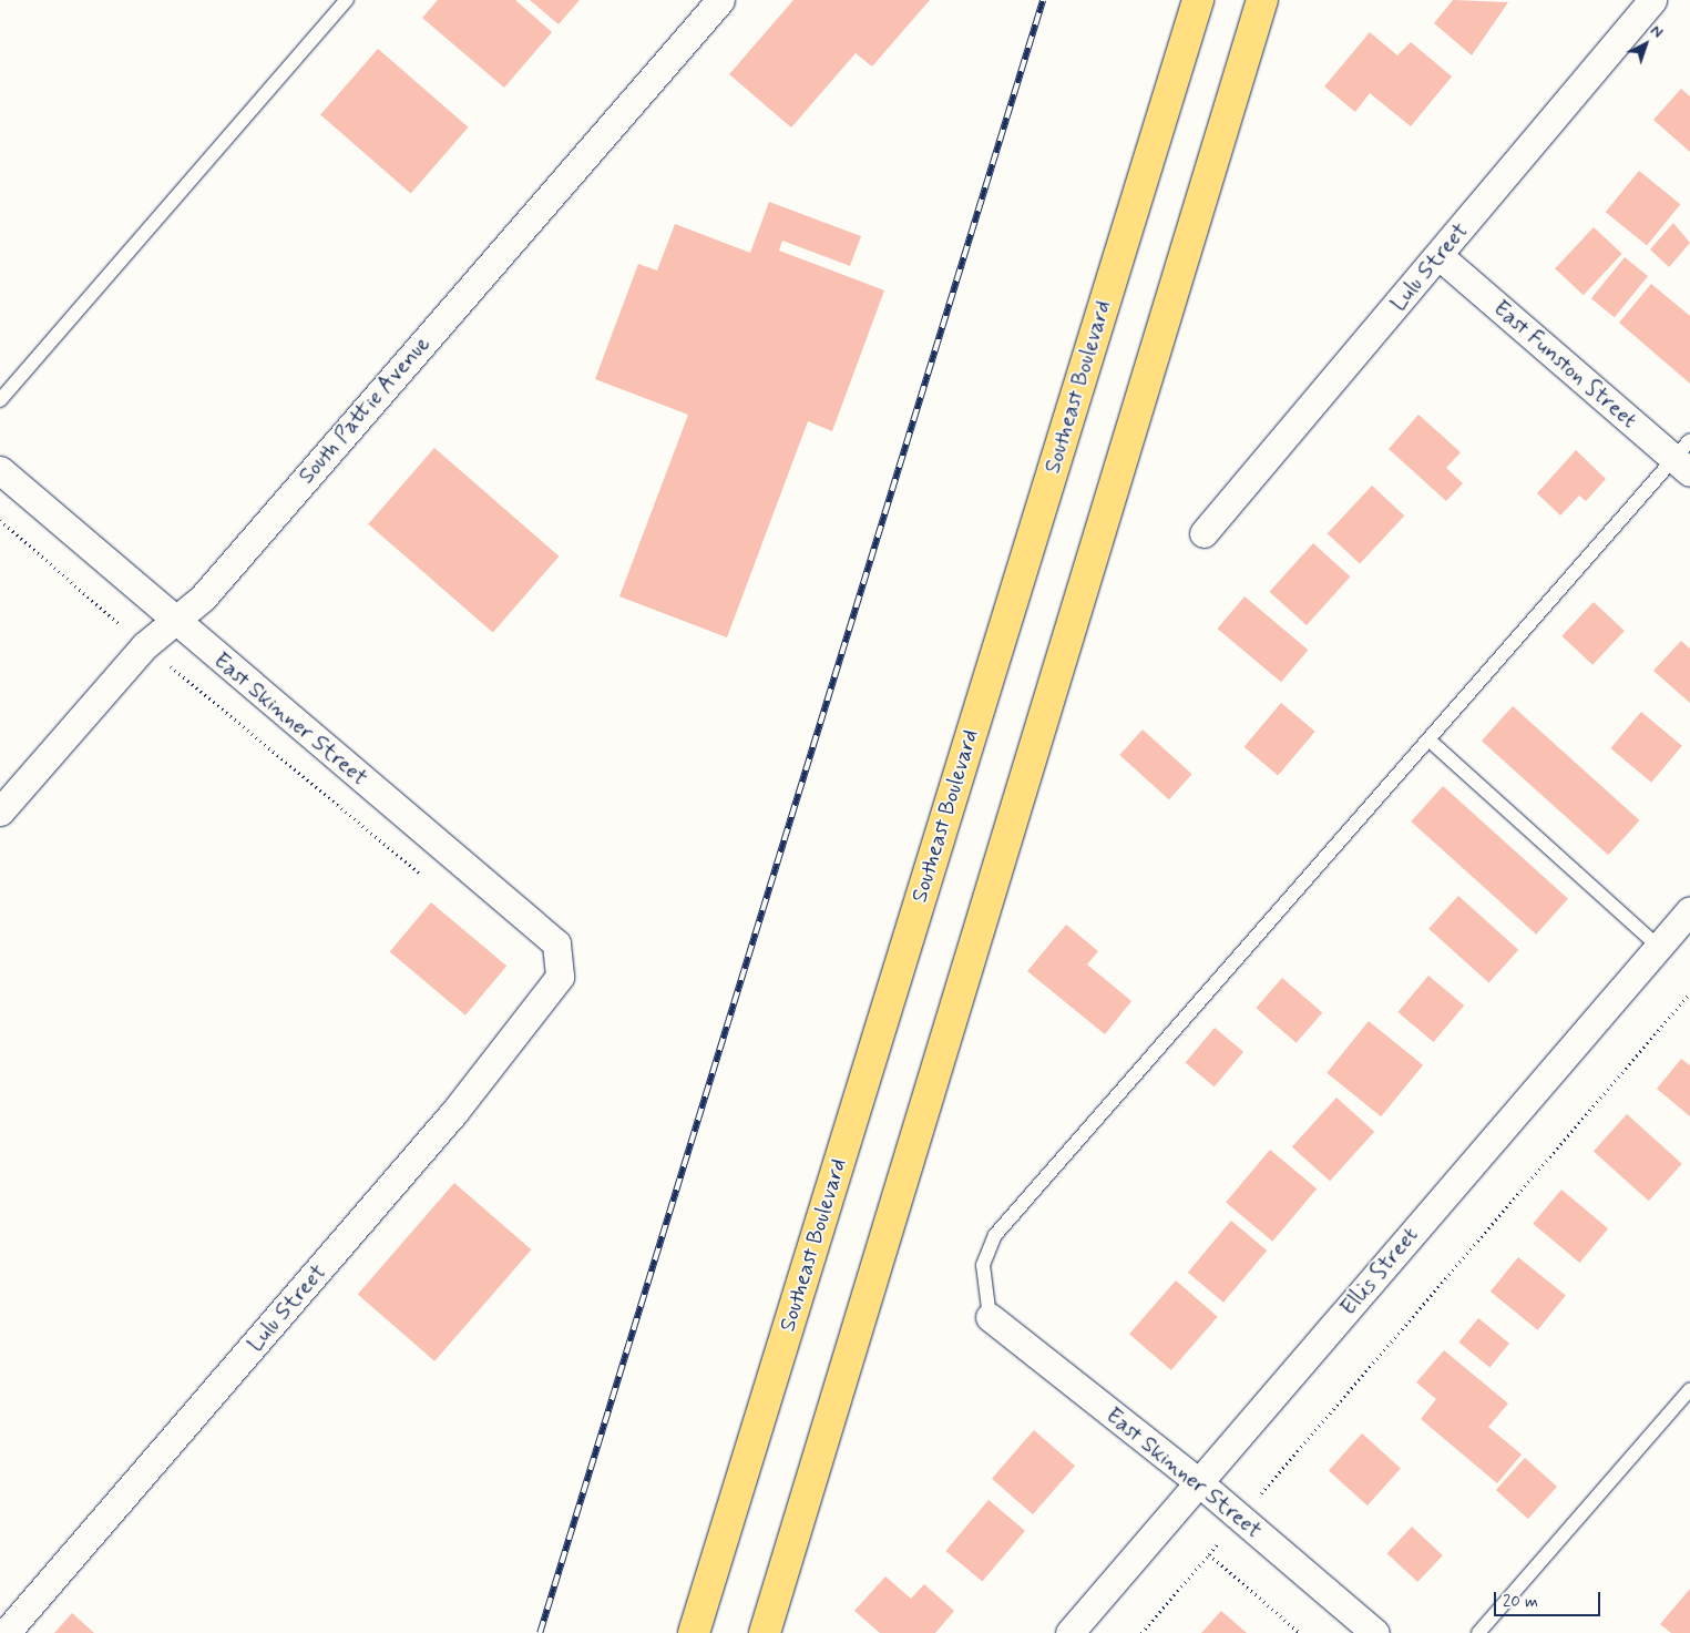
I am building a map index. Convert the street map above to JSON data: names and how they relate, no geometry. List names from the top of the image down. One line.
{"streets":{"main road":["Southeast Boulevard"],"street":["Lulu Street","East Funston Street","South Pattie Avenue","East Skinner Street","Ellis Street"]},"crossings":[["Lulu Street","East Funston Street"],["Lulu Street","East Skinner Street"],["South Pattie Avenue","East Skinner Street"],["East Skinner Street","Ellis Street"]],"scale_bar":"20 m","north":"top right"}
